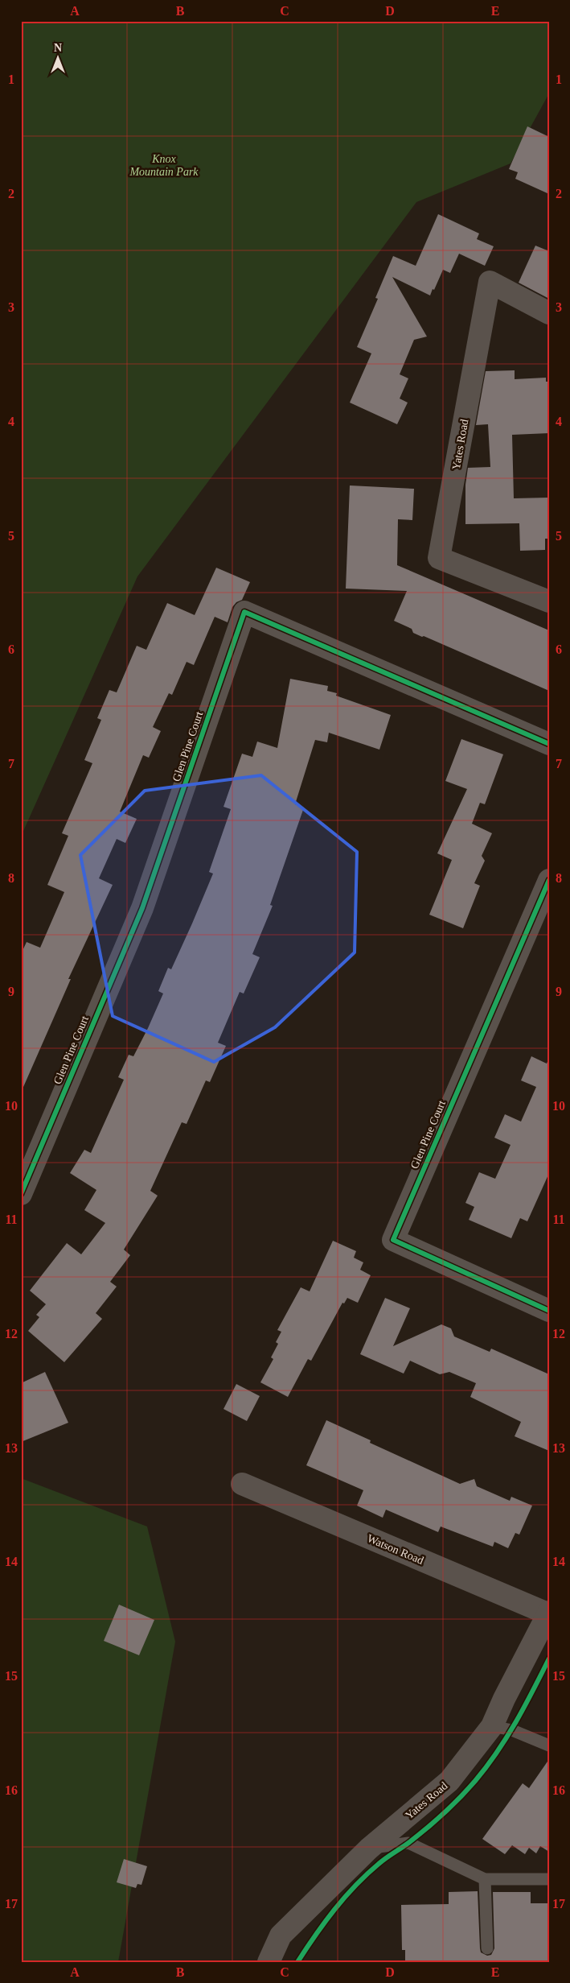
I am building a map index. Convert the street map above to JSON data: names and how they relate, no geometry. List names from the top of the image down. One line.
{"streets":{"street":["Yates Road","Glen Pine Court","Watson Road"]},"crossings":[["Yates Road","Watson Road"]],"parks":["Knox Mountain Park"],"north":"top","grid":{"columns":["A","B","C","D","E"],"rows":["1","2","3","4","5","6","7","8","9","10","11","12","13","14","15","16","17"]}}
